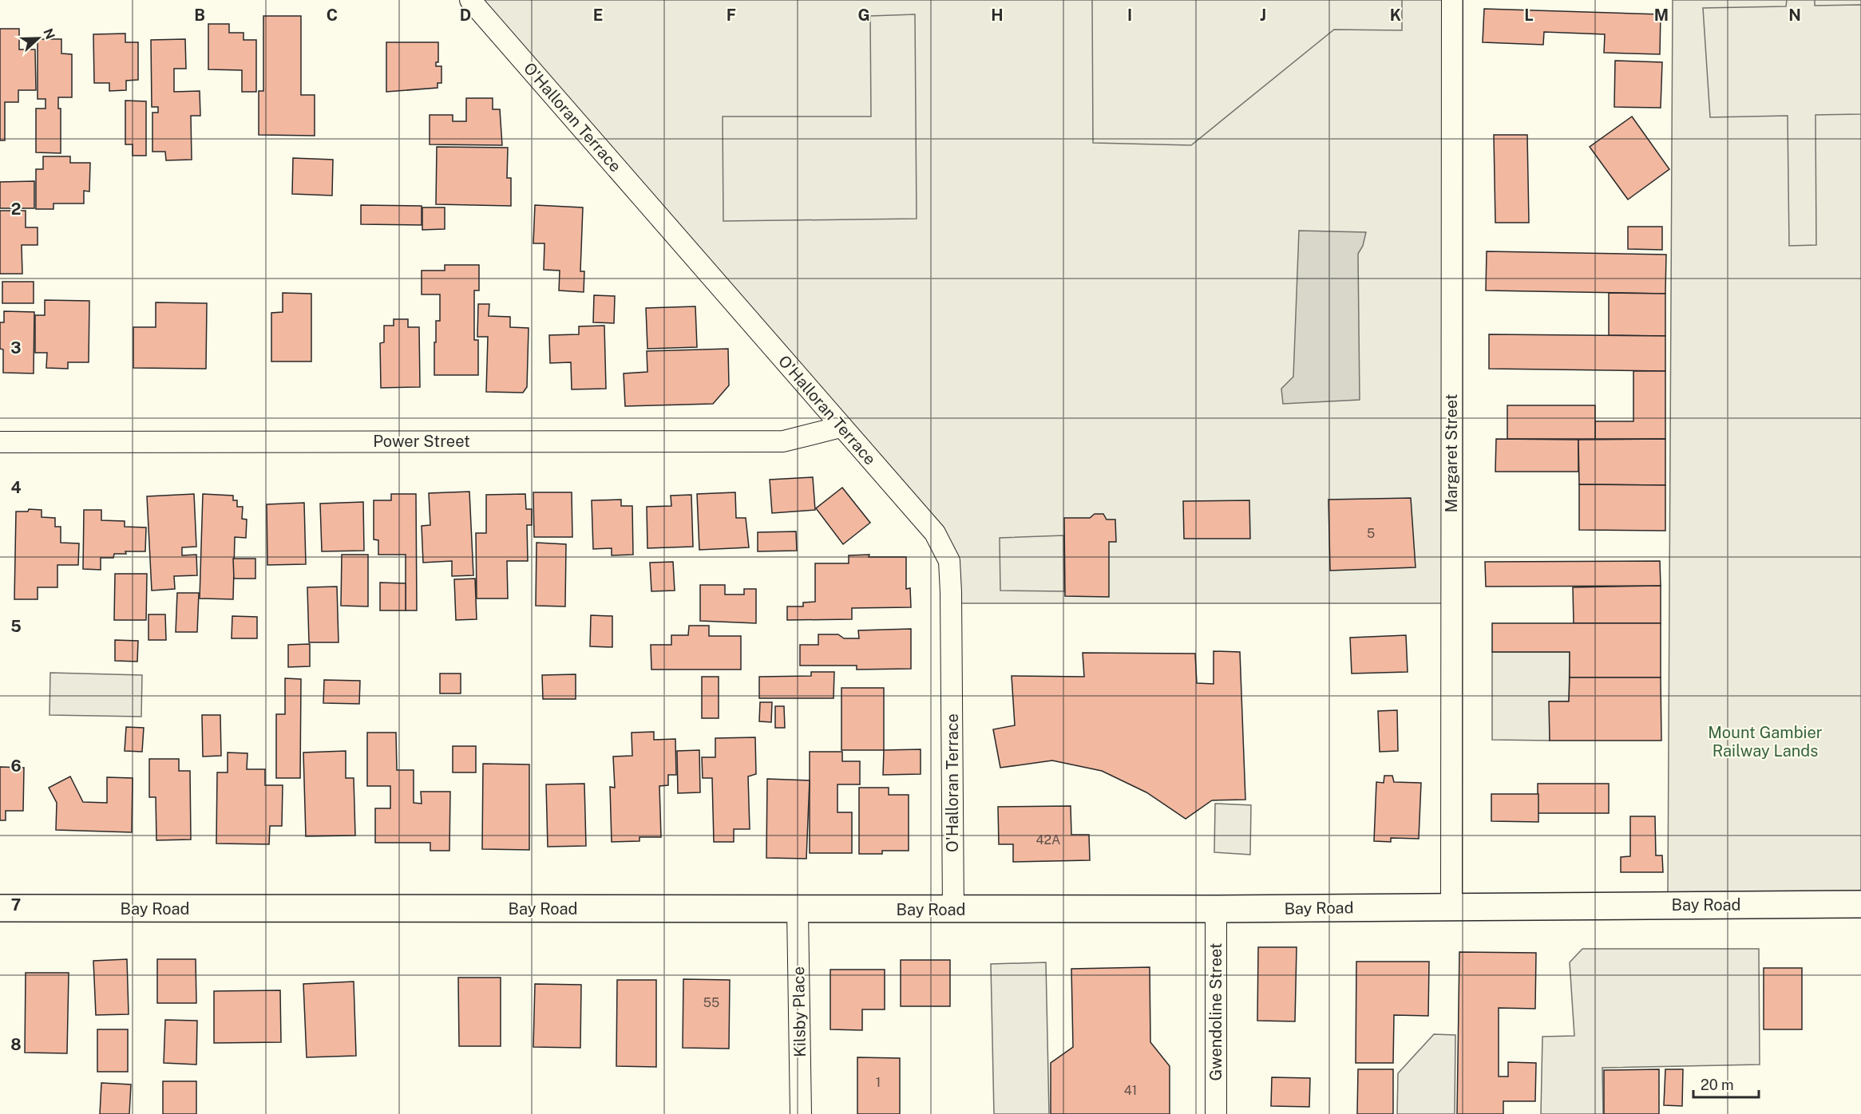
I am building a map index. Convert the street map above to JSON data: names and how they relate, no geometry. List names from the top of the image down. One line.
{"streets":{"main road":["Bay Road"],"street":["O'Halloran Terrace","Power Street","Margaret Street","Kilsby Place","Gwendoline Street"]},"crossings":[["O'Halloran Terrace","Power Street"],["O'Halloran Terrace","Bay Road"],["Margaret Street","Bay Road"],["Bay Road","Kilsby Place"],["Bay Road","Gwendoline Street"]],"parks":["Mount Gambier Railway Lands"],"house_numbers":["5","42A","55","1","41"],"scale_bar":"20 m","north":"right","grid":{"columns":["B","C","D","E","F","G","H","I","J","K","L","M","N"],"rows":["2","3","4","5","6","7","8"]}}
